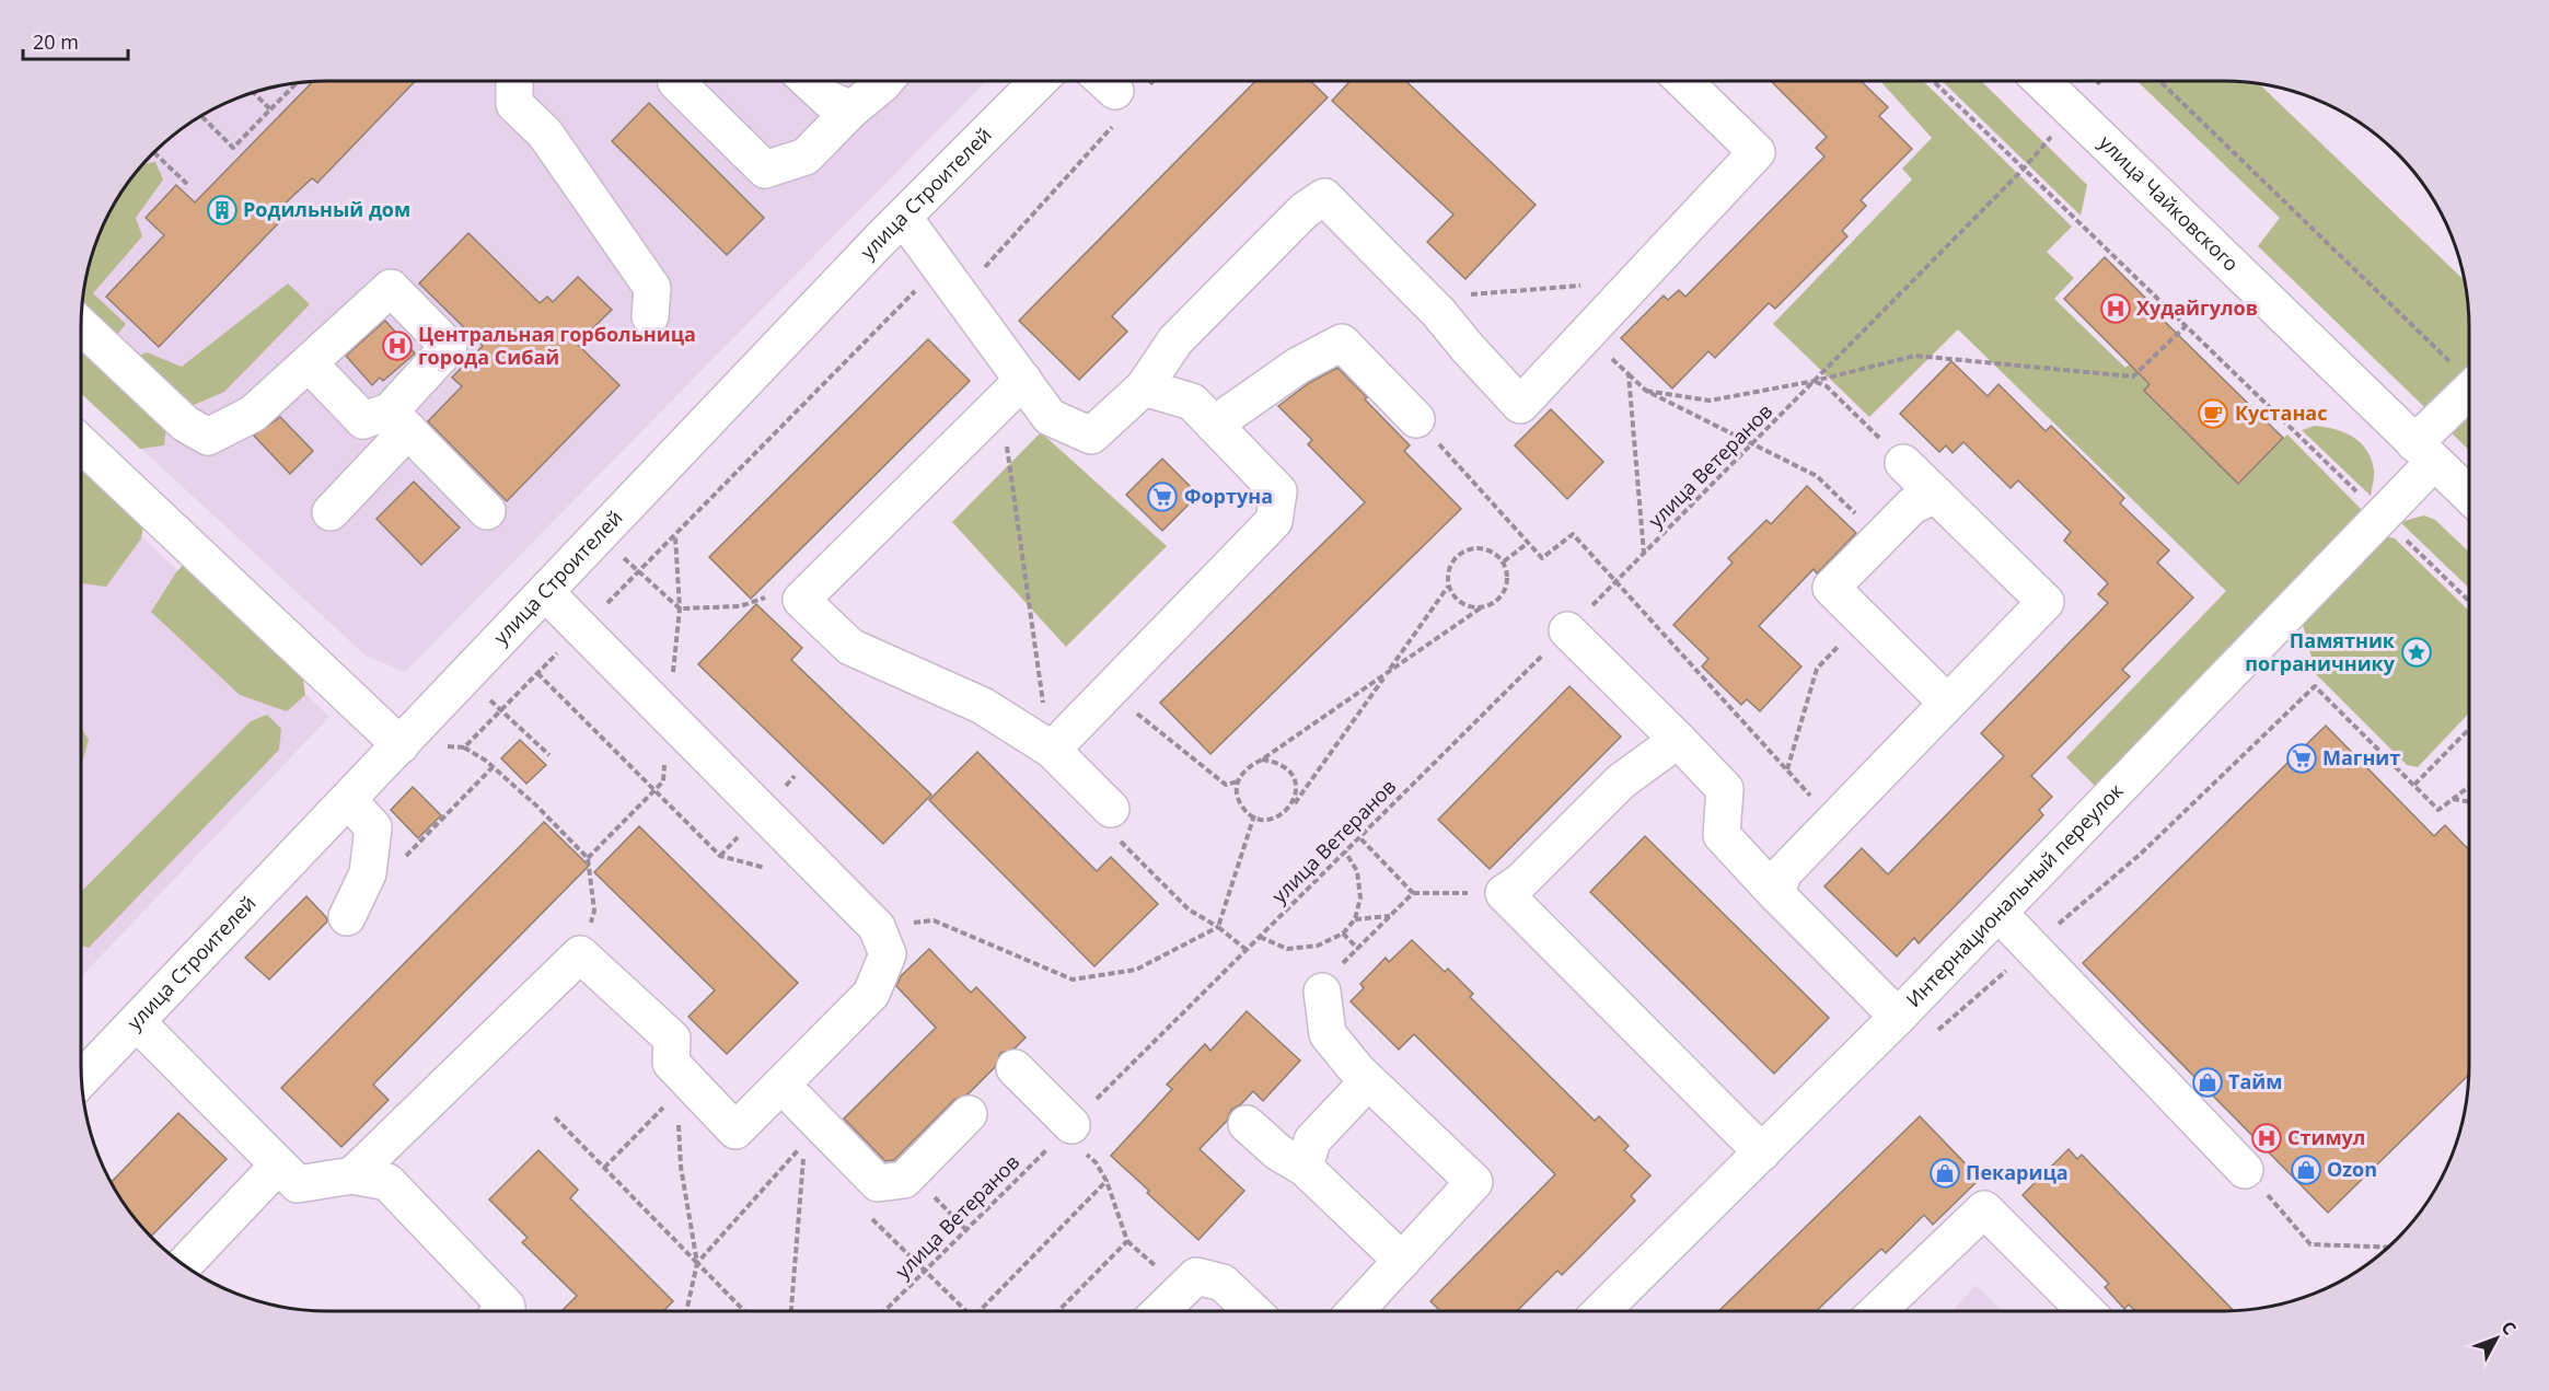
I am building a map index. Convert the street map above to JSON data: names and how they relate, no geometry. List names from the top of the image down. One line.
{"streets":{"street":["улица Строителей","улица Чайковского","Интернациональный переулок"],"path":["улица Ветеранов"]},"crossings":[["улица Чайковского","Интернациональный переулок"]],"places":{"building":["Родильный дом"],"hospital":["Худайгулов","Центральная горбольница города Сибай","Стимул"],"cafe":["Кустанас"],"supermarket":["Фортуна","Магнит"],"place":["Памятник пограничнику"],"shop":["Тайм","Ozon","Пекарица"]},"scale_bar":"20 m","north":"top right"}
